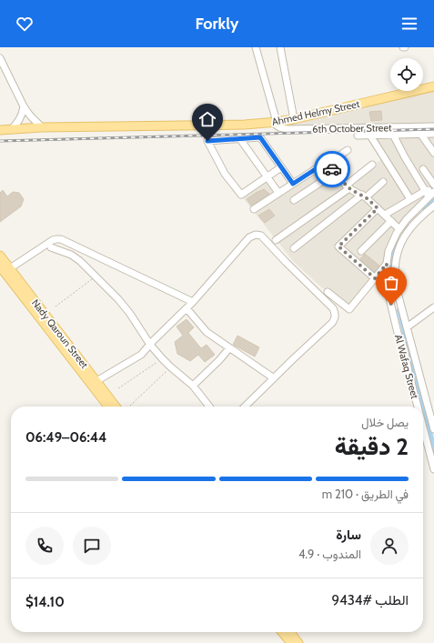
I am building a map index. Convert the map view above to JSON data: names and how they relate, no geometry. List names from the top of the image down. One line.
{"streets":{"main road":["Ahmed Helmy Street","Nady Qaroun Street"],"street":["6th October Street","Al Wafaq Street"]},"crossings":[["Ahmed Helmy Street","6th October Street"]],"page":{"header":"Forkly","heading":["2 دقيقة","يصل خلال","06:44–06:49"],"panel":["سارة","المندوب · 4.9","الطلب #9434","$14.10"],"bar":"في الطريق · 210 m"}}
